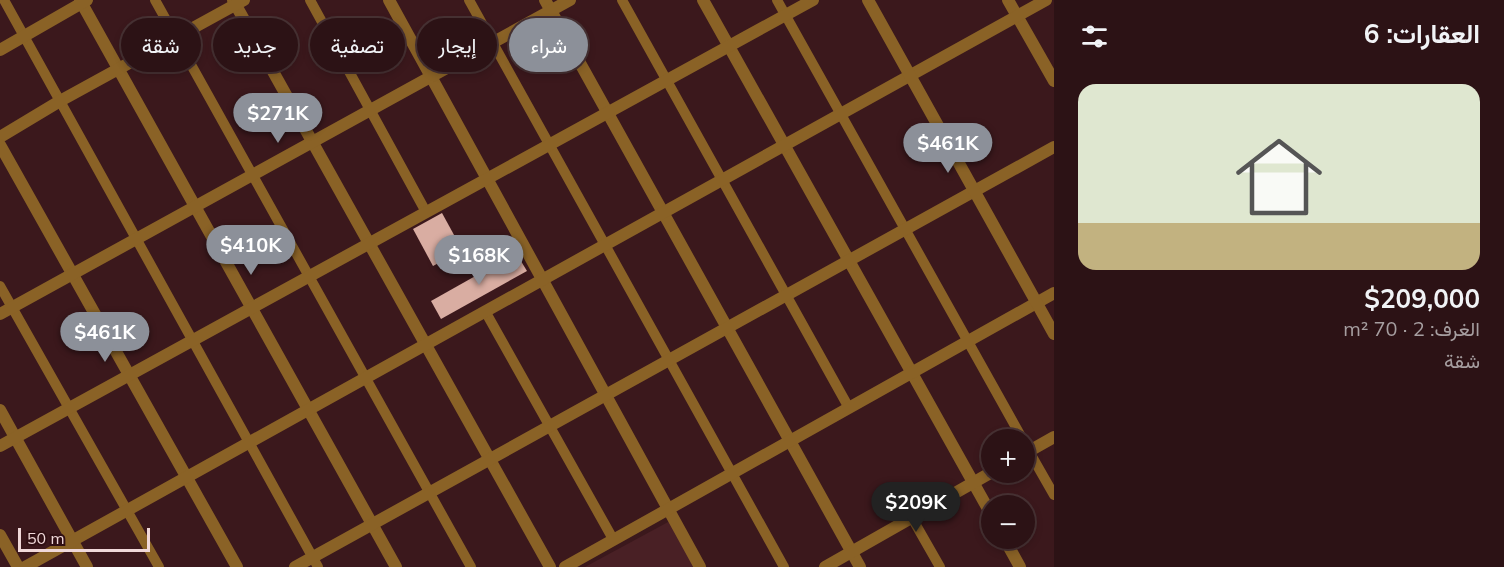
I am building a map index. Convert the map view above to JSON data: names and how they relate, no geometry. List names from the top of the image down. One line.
{"scale_bar":"50 m","page":{"heading":"العقارات: 6","chip":["شراء","إيجار","تصفية","جديد","شقة"],"list":[{"name":"$209,000","note":"الغرف: 2 · 70 m² · شقة"}],"price":["$271K","$461K","$410K","$168K","$461K","$209K"],"map_buttons":["+","−"],"scale":"50 m"}}
